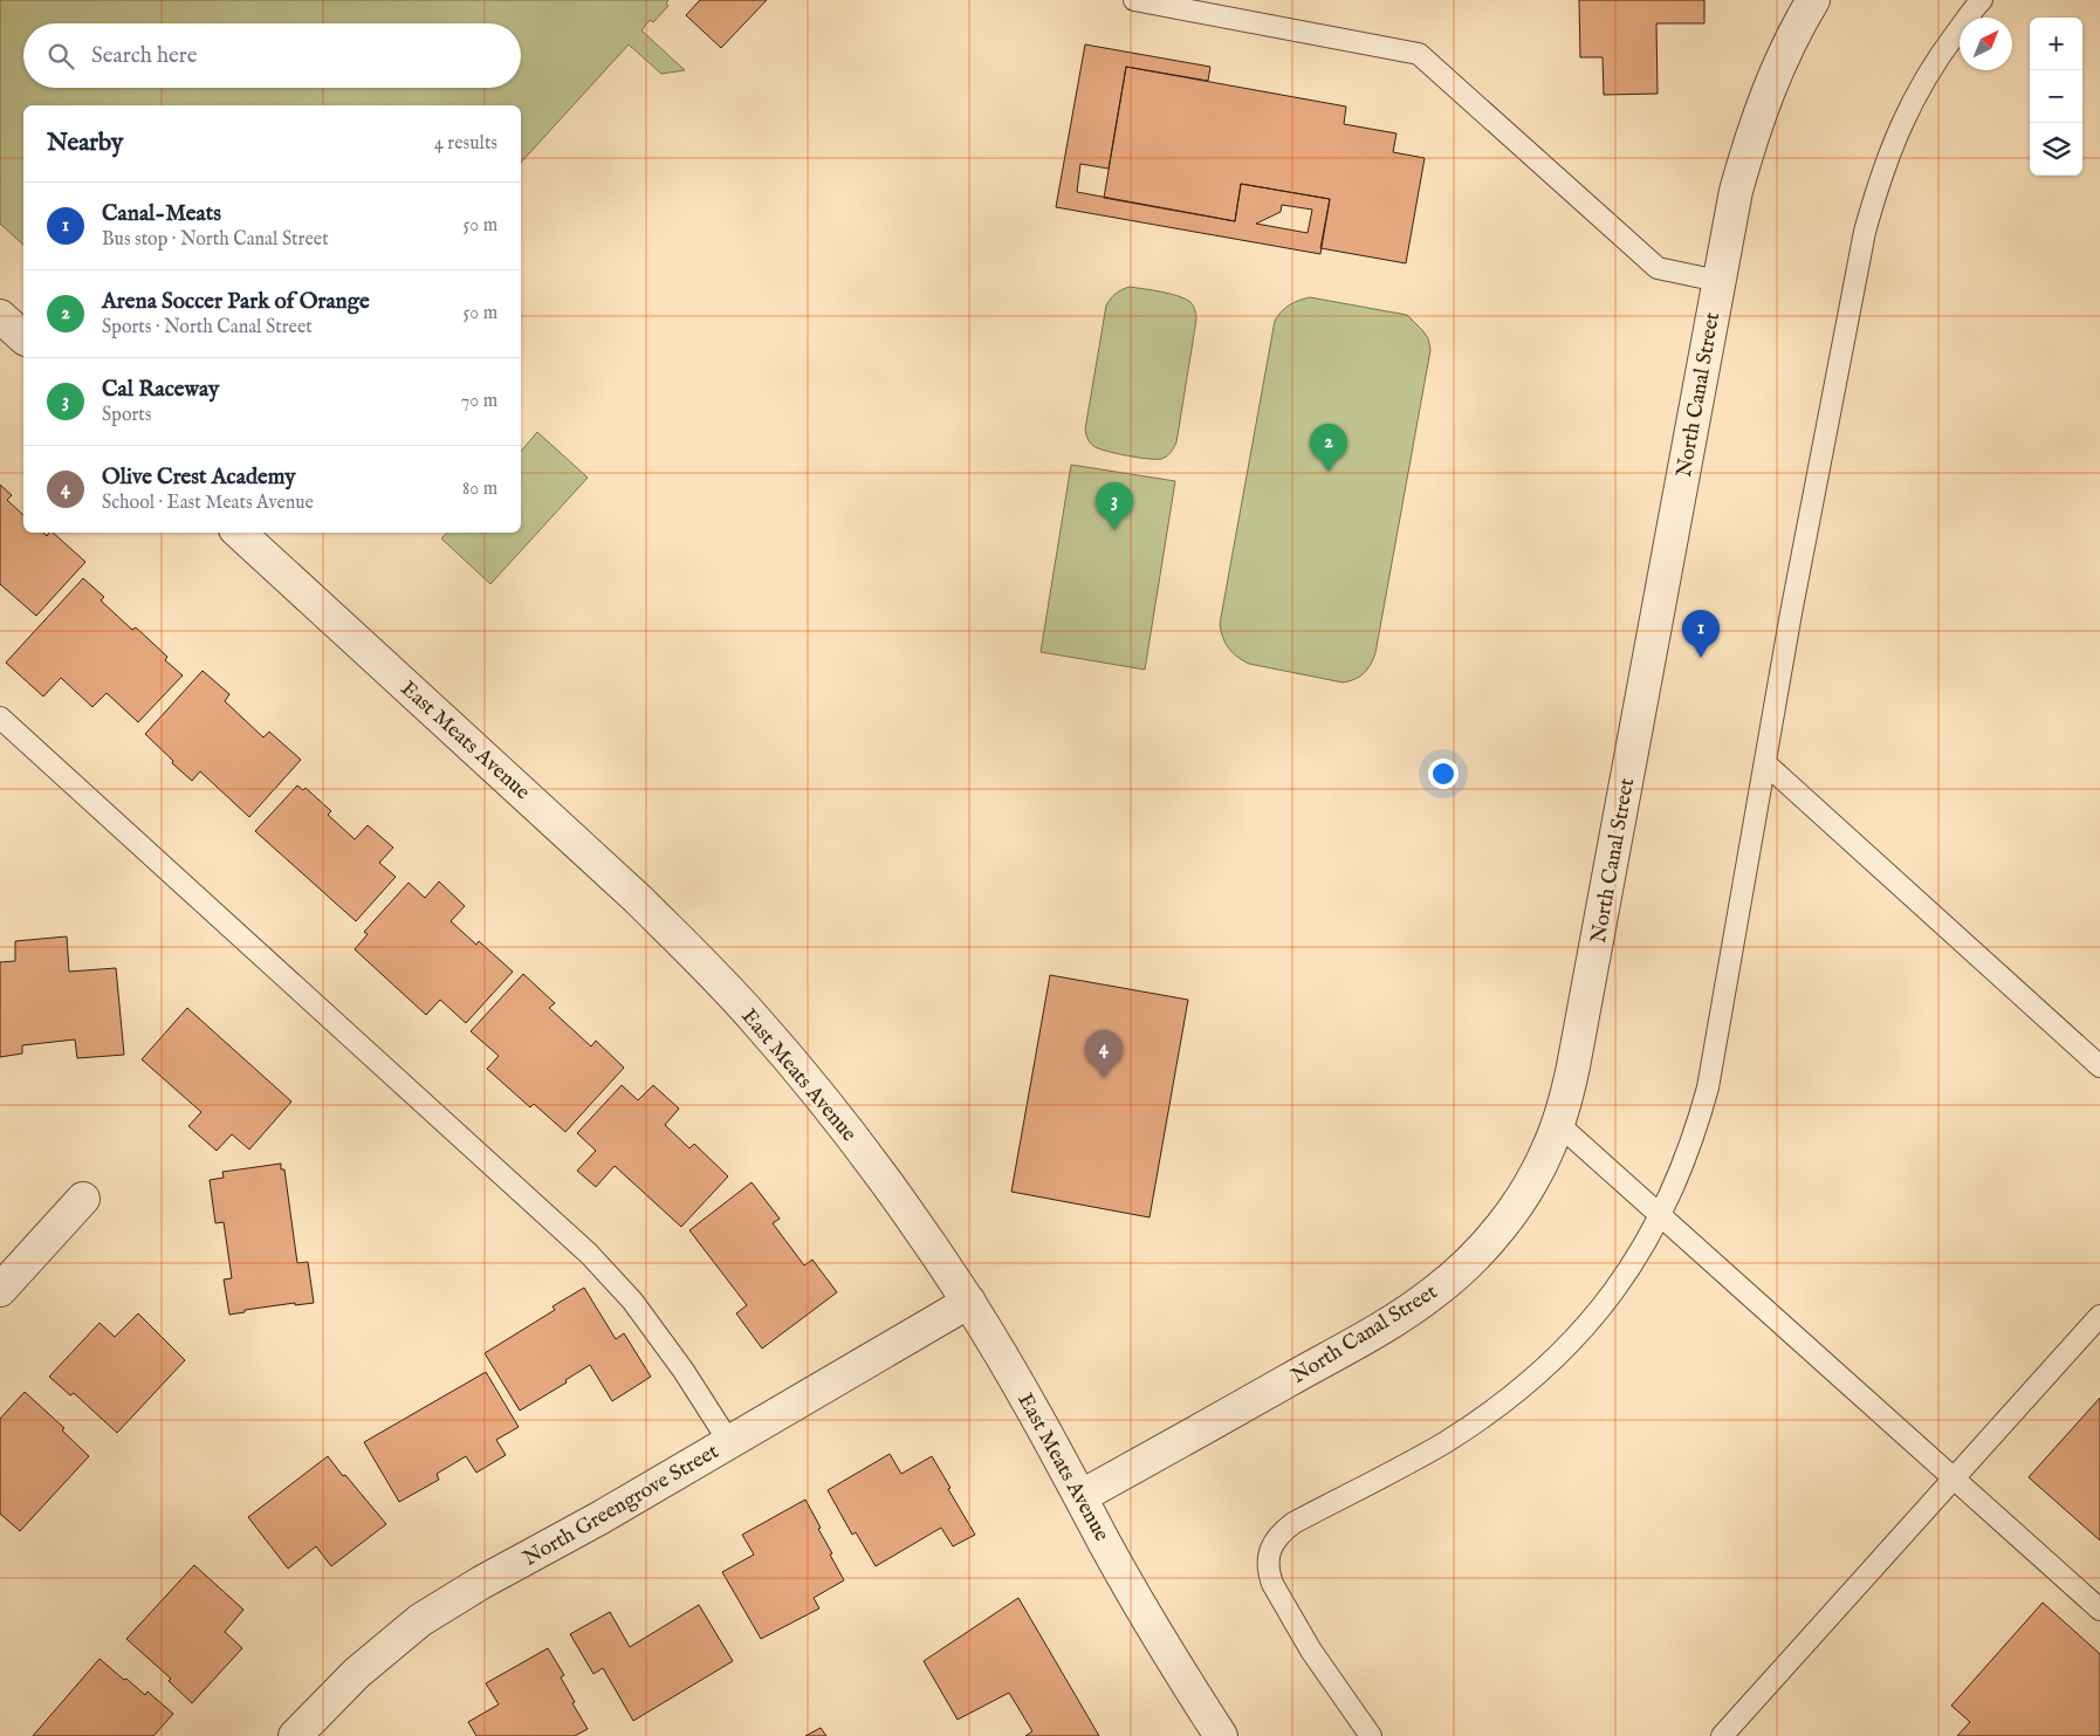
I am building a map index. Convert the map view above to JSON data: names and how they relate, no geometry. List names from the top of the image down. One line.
{"streets":{"street":["North Canal Street","East Meats Avenue","North Greengrove Street"]},"crossings":[["North Canal Street","East Meats Avenue"],["East Meats Avenue","North Greengrove Street"]],"north":"top right","page":{"map_buttons":["+","−"],"search":"Search here","heading":["Nearby","4 results"],"list":[{"mark":"1","name":"Canal-Meats","note":"Bus stop · North Canal Street","value":"50 m"},{"mark":"2","name":"Arena Soccer Park of Orange","note":"Sports · North Canal Street","value":"50 m"},{"mark":"3","name":"Cal Raceway","note":"Sports","value":"70 m"},{"mark":"4","name":"Olive Crest Academy","note":"School · East Meats Avenue","value":"80 m"}],"pins":["2","3","1","4"]}}
